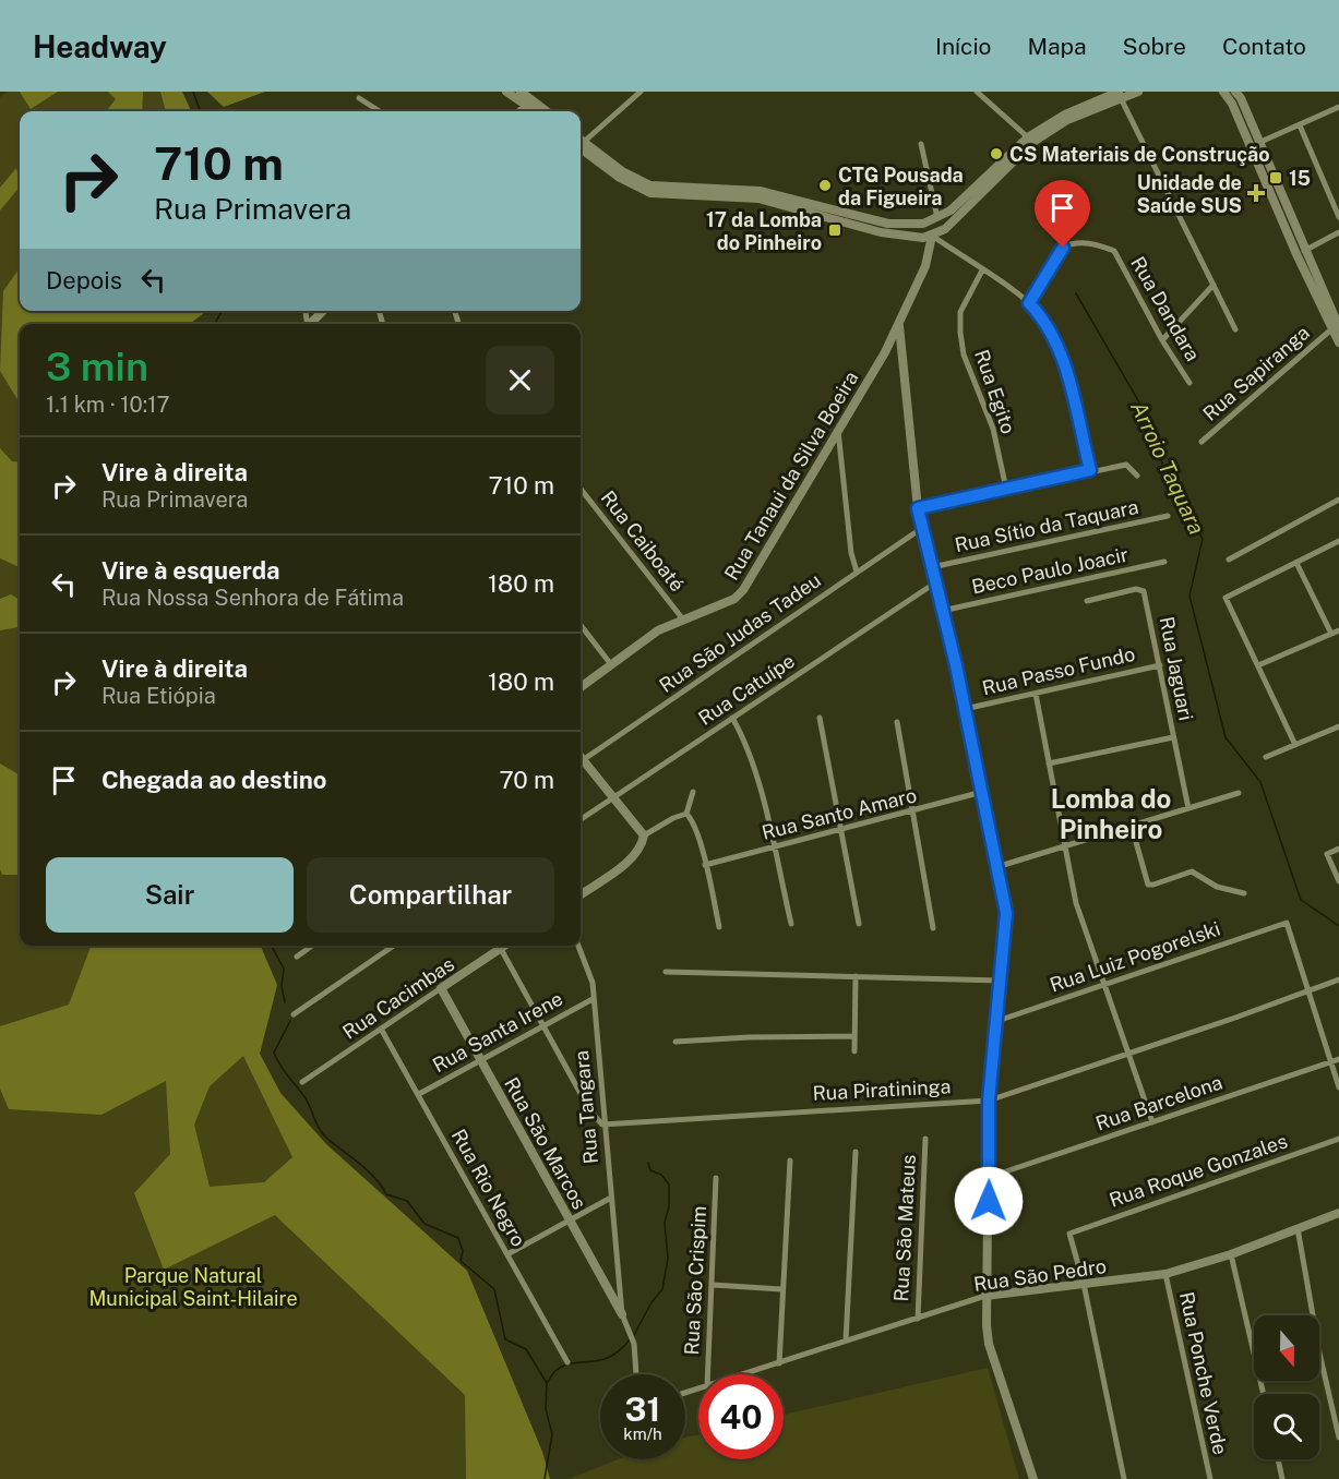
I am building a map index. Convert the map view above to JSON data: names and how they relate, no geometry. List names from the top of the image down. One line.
{"streets":{"street":["Rua Dandara","Rua Sapiranga","Rua Egito","Rua Tanaui da Silva Boeira","Rua Sítio da Taquara","Rua Caiboaté","Beco Paulo Joacir","Rua São Judas Tadeu","Rua Jaguari","Rua Passo Fundo","Rua Catuípe","Rua Santo Amaro","Rua Luiz Pogorelski","Rua Cacimbas","Rua Santa Irene","Rua Piratininga","Rua Barcelona","Rua Tangara","Rua São Marcos","Rua Roque Gonzales","Rua Rio Negro","Rua São Mateus","Rua São Pedro","Rua São Crispim","Rua Ponche Verde"]},"crossings":[["Rua Tanaui da Silva Boeira","Rua Caiboaté"],["Rua Jaguari","Rua Passo Fundo"],["Rua Luiz Pogorelski","Rua Piratininga"],["Rua Cacimbas","Rua São Marcos"],["Rua Cacimbas","Rua Rio Negro"],["Rua Santa Irene","Rua Tangara"],["Rua Santa Irene","Rua São Marcos"],["Rua Santa Irene","Rua Rio Negro"],["Rua Piratininga","Rua Tangara"],["Rua Tangara","Rua São Marcos"],["Rua Roque Gonzales","Rua São Pedro"],["Rua São Mateus","Rua São Pedro"],["Rua São Pedro","Rua Ponche Verde"]],"districts":["Lomba do Pinheiro"],"water":["Arroio Taquara"],"parks":["Parque Natural Municipal Saint-Hilaire"],"places":{"other":["CS Materiais de Construção","CTG Pousada da Figueira"],"transit":["15","17 da Lomba do Pinheiro"],"health":["Unidade de Saúde SUS"]},"north":"bottom","page":{"header":"Headway","nav":["Início","Mapa","Sobre","Contato"],"turn":["710 m","Rua Primavera"],"then":"Depois","heading":["3 min","1.1 km · 10:17"],"list":[{"name":"Vire à direita","note":"Rua Primavera","value":"710 m"},{"name":"Vire à esquerda","note":"Rua Nossa Senhora de Fátima","value":"180 m"},{"name":"Vire à direita","note":"Rua Etiópia","value":"180 m"},{"name":"Chegada ao destino","value":"70 m"}],"buttons":["Sair","Compartilhar"],"speed":"31 km/h","limit":"40"}}
